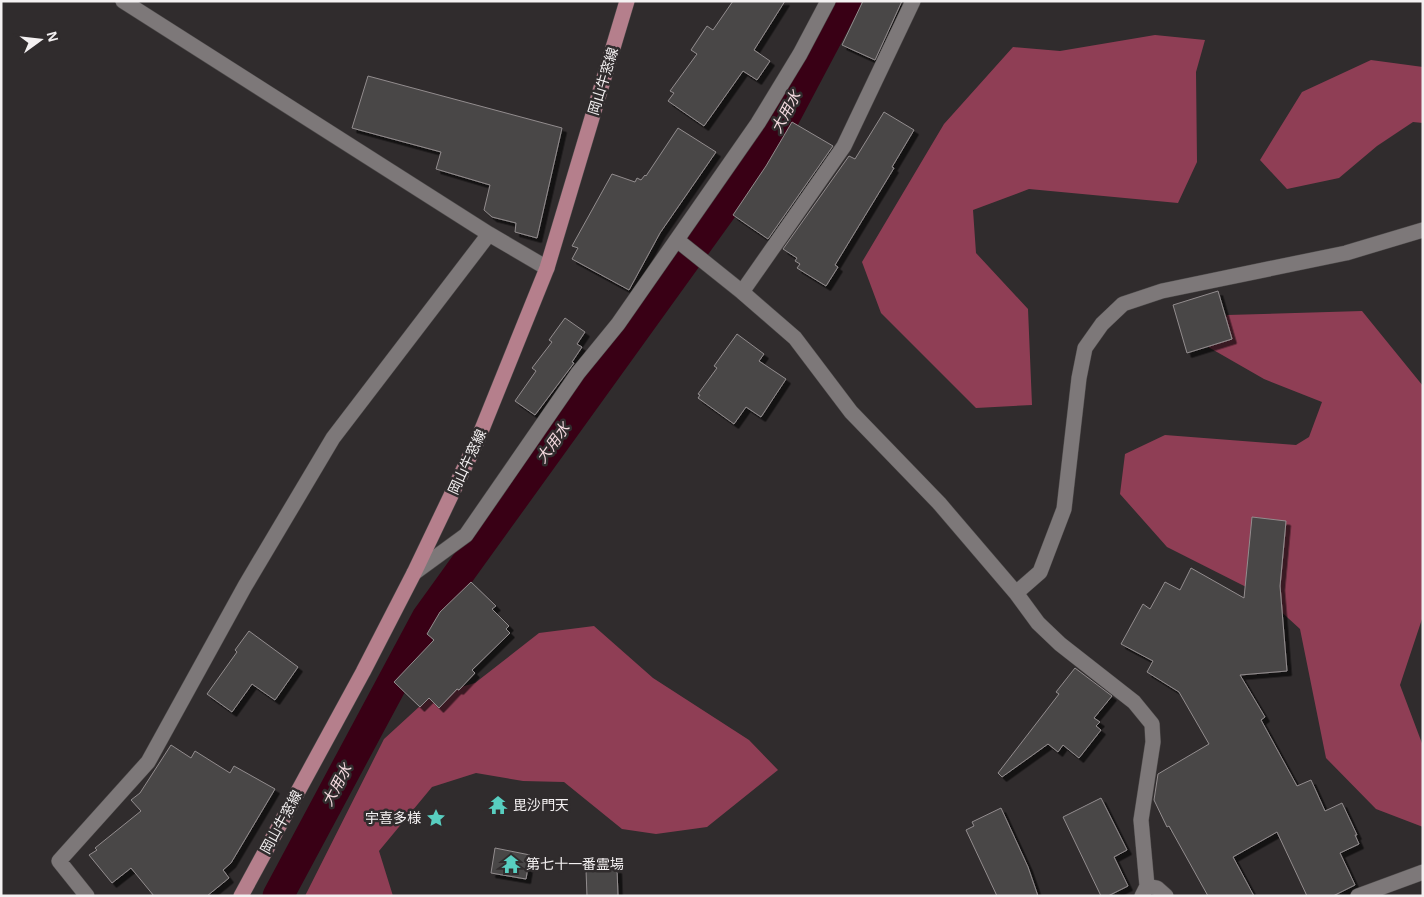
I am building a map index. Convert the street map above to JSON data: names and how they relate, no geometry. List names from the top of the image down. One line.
{"streets":{"main road":["岡山牛窓線"]},"water":["大用水"],"places":{"temple":["毘沙門天","第七十一番霊場"],"place":["宇喜多様"]},"north":"right"}
